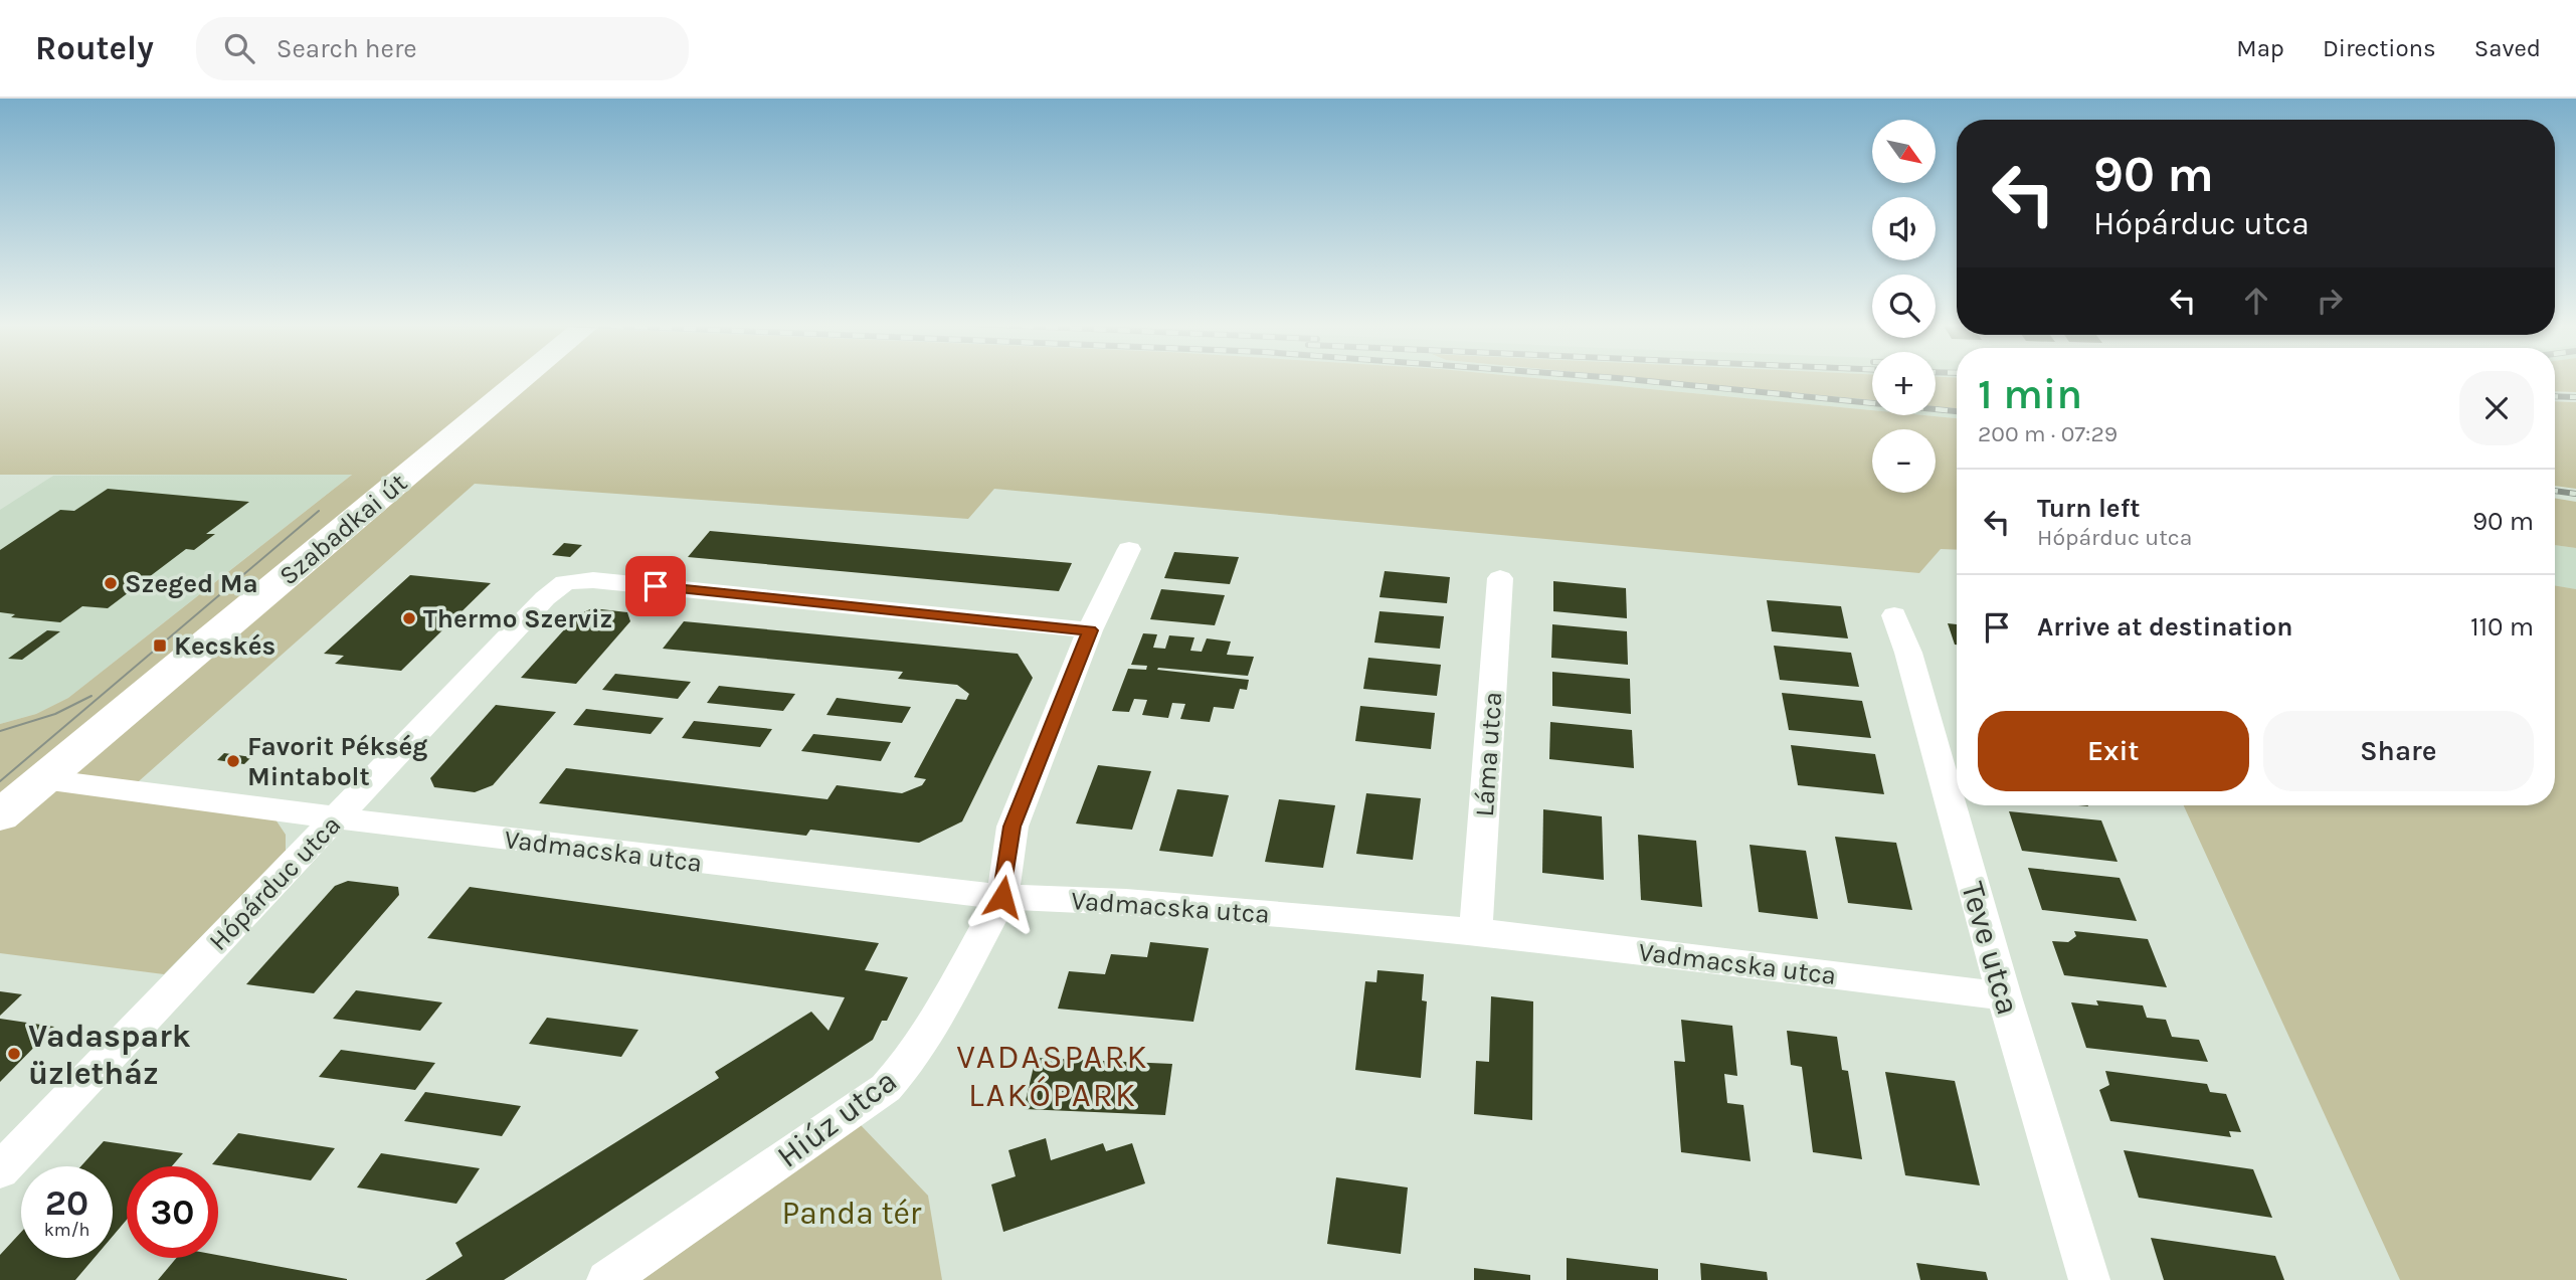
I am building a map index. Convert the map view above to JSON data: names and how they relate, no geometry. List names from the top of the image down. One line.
{"streets":{"main road":["Szabadkai út"],"street":["Láma utca","Vadmacska utca","Hópárduc utca","Teve utca","Hiúz utca"]},"crossings":[["Szabadkai út","Vadmacska utca"],["Láma utca","Vadmacska utca"],["Vadmacska utca","Hópárduc utca"],["Vadmacska utca","Teve utca"],["Vadmacska utca","Hiúz utca"]],"districts":["VADASPARK LAKÓPARK"],"parks":["Panda tér"],"places":{"other":["Szeged Ma","Thermo Szerviz","Favorit Pékség Mintabolt","Vadaspark üzletház"],"transit":["Kecskés"]},"north":"bottom right","page":{"header":"Routely","search":"Search here","nav":["Map","Directions","Saved"],"map_buttons":["+","−"],"turn":["90 m","Hópárduc utca"],"heading":["1 min","200 m · 07:29"],"list":[{"name":"Turn left","note":"Hópárduc utca","value":"90 m"},{"name":"Arrive at destination","value":"110 m"}],"buttons":["Exit","Share"],"speed":"20 km/h","limit":"30"}}
